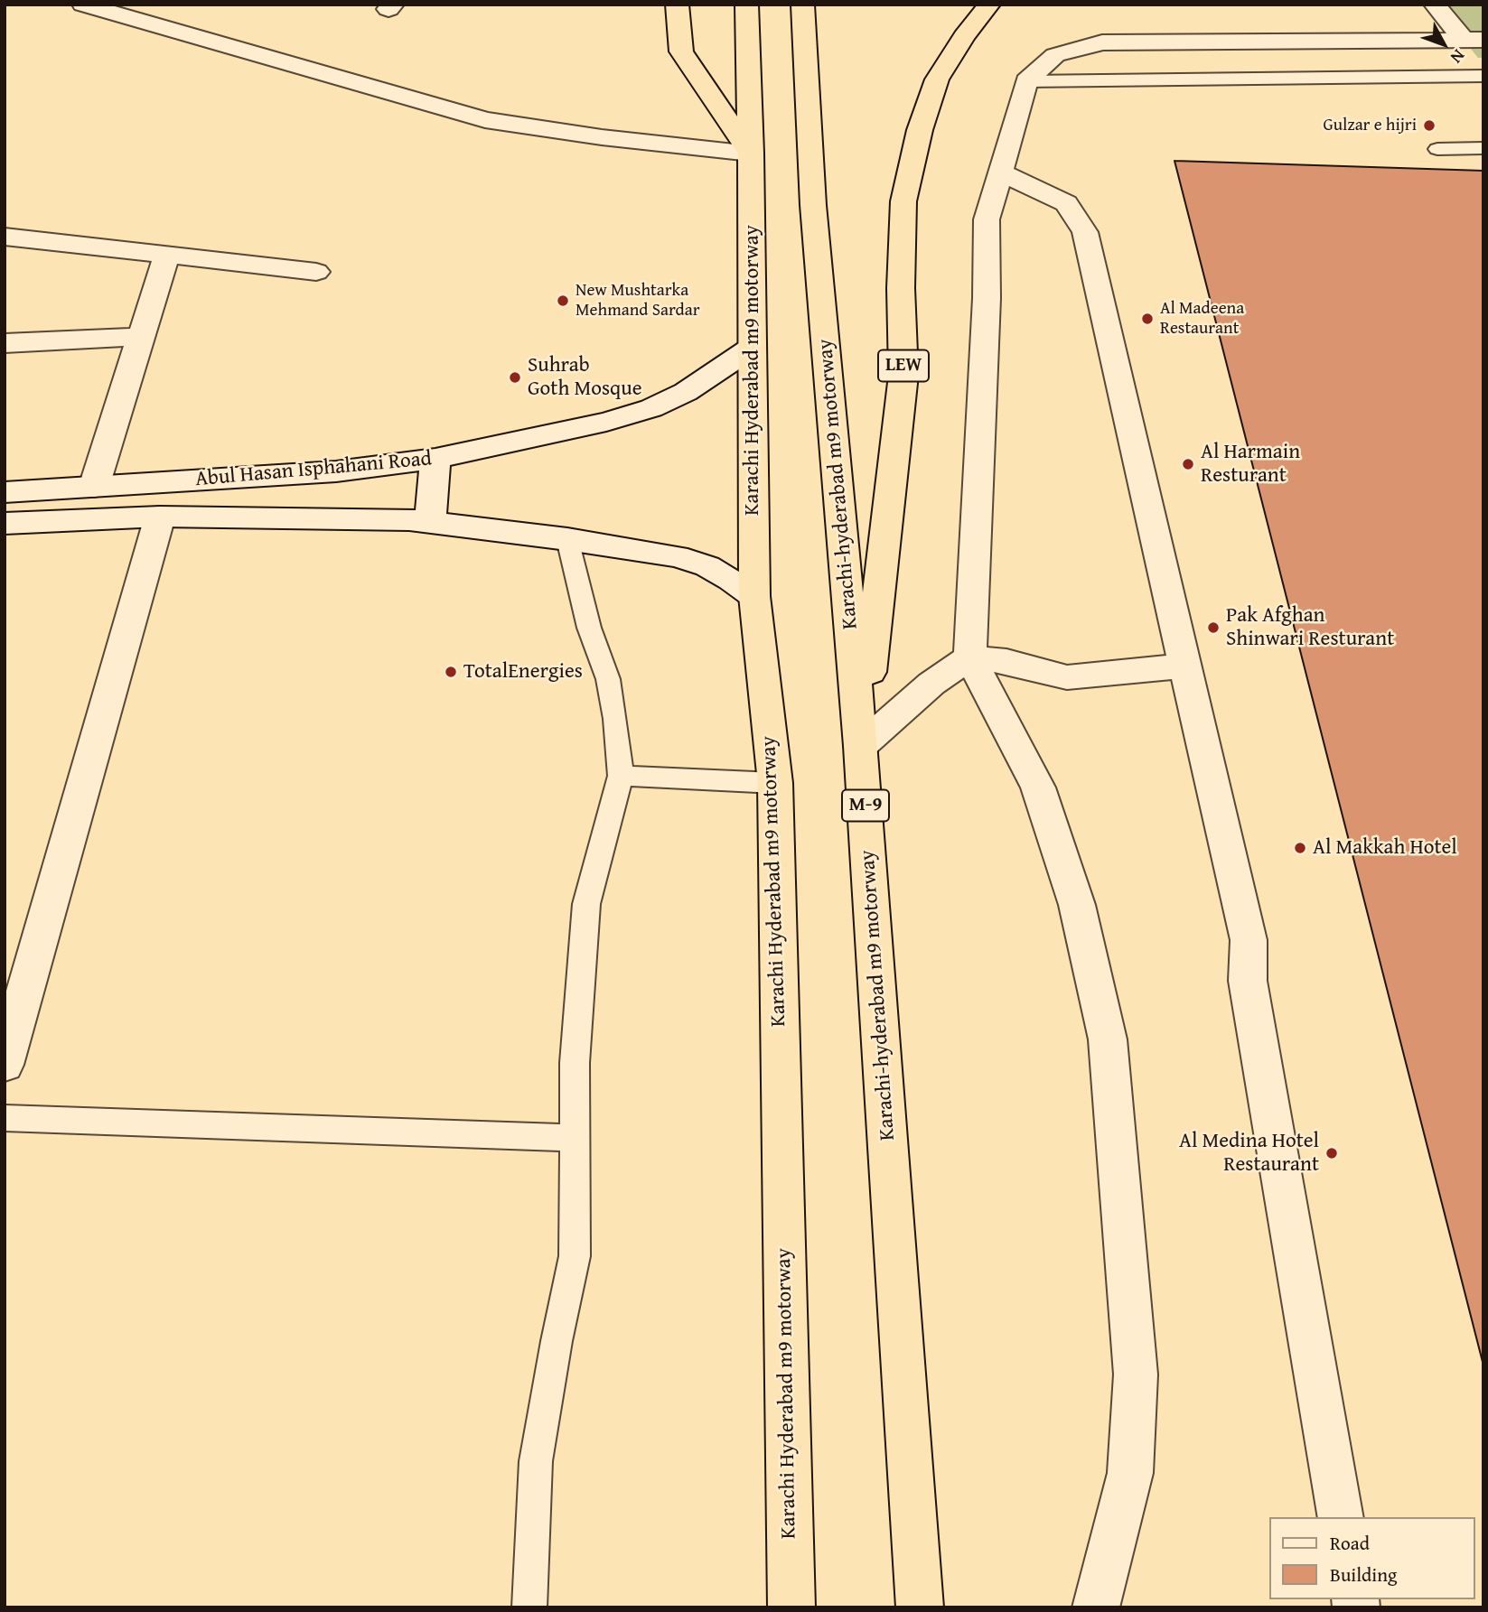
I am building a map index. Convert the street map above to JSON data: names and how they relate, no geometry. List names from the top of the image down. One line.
{"streets":{"highway":["LEW","Karachi Hyderabad m9 motorway","Karachi-hyderabad m9 motorway","M-9"],"street":["Abul Hasan Isphahani Road"]},"crossings":[["LEW","Karachi-hyderabad m9 motorway"],["Karachi Hyderabad m9 motorway","Abul Hasan Isphahani Road"]],"places":["Gulzar e hijri","New Mushtarka Mehmand Sardar","Al Madeena Restaurant","Suhrab Goth Mosque","Al Harmain Resturant","Pak Afghan Shinwari Resturant","TotalEnergies","Al Makkah Hotel","Al Medina Hotel Restaurant"],"legend":["Road","Building"],"north":"bottom right"}
